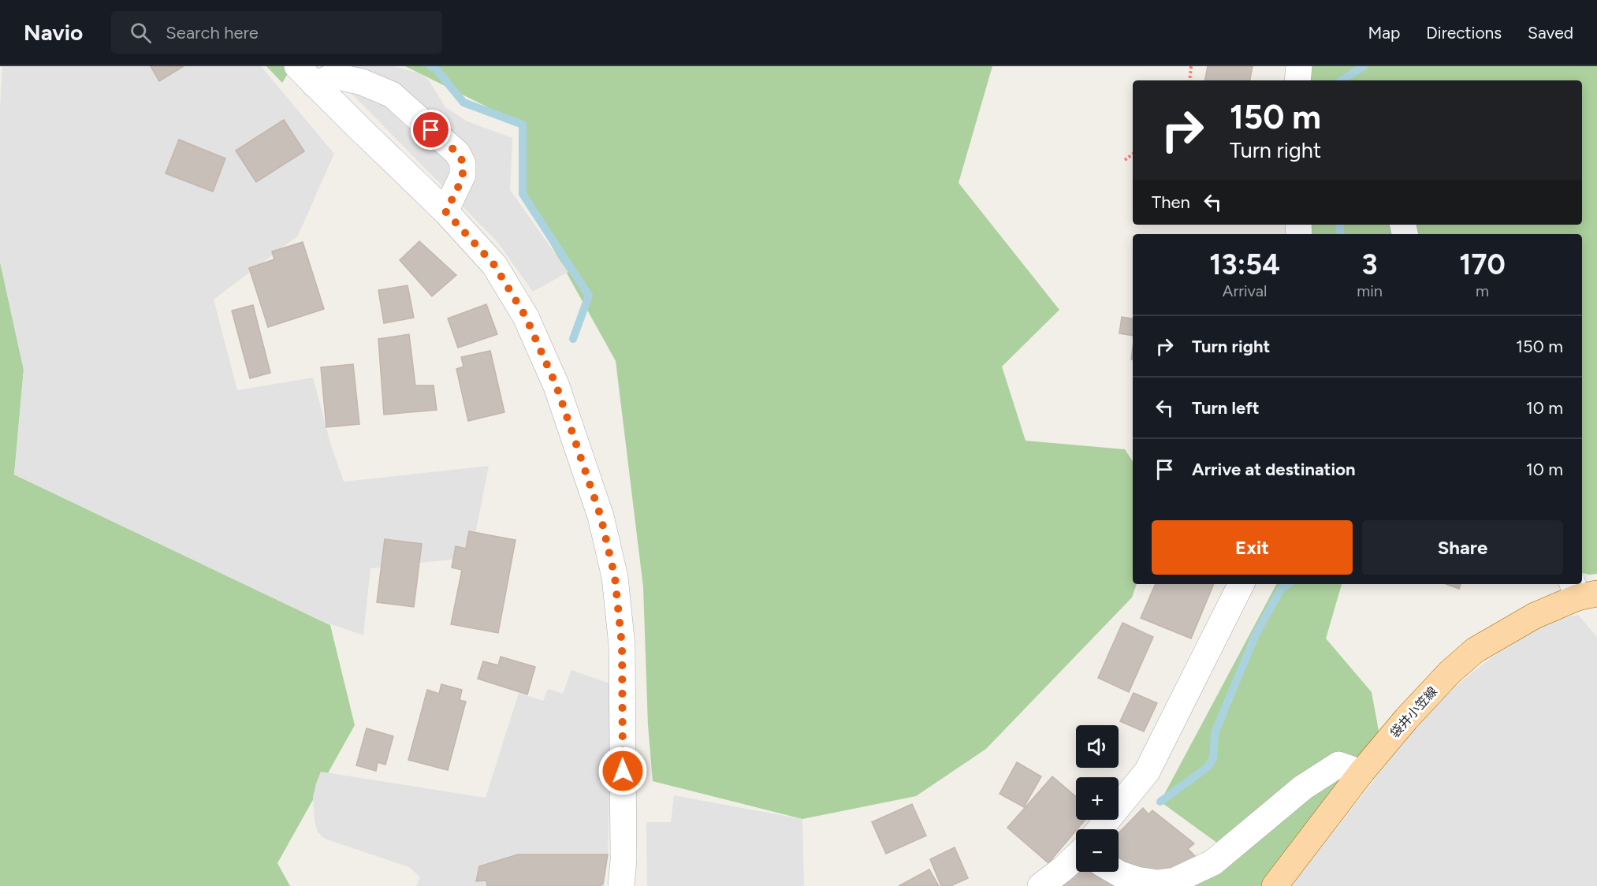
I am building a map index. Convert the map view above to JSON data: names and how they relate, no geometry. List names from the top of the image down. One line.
{"streets":{"main road":["袋井小笠線"]},"page":{"header":"Navio","search":"Search here","nav":["Map","Directions","Saved"],"turn":["150 m","Turn right"],"then":"Then","eta":["13:54","Arrival","3","min","170","m"],"list":[{"name":"Turn right","value":"150 m"},{"name":"Turn left","value":"10 m"},{"name":"Arrive at destination","value":"10 m"}],"buttons":["Exit","Share"],"map_buttons":["+","−"]}}
